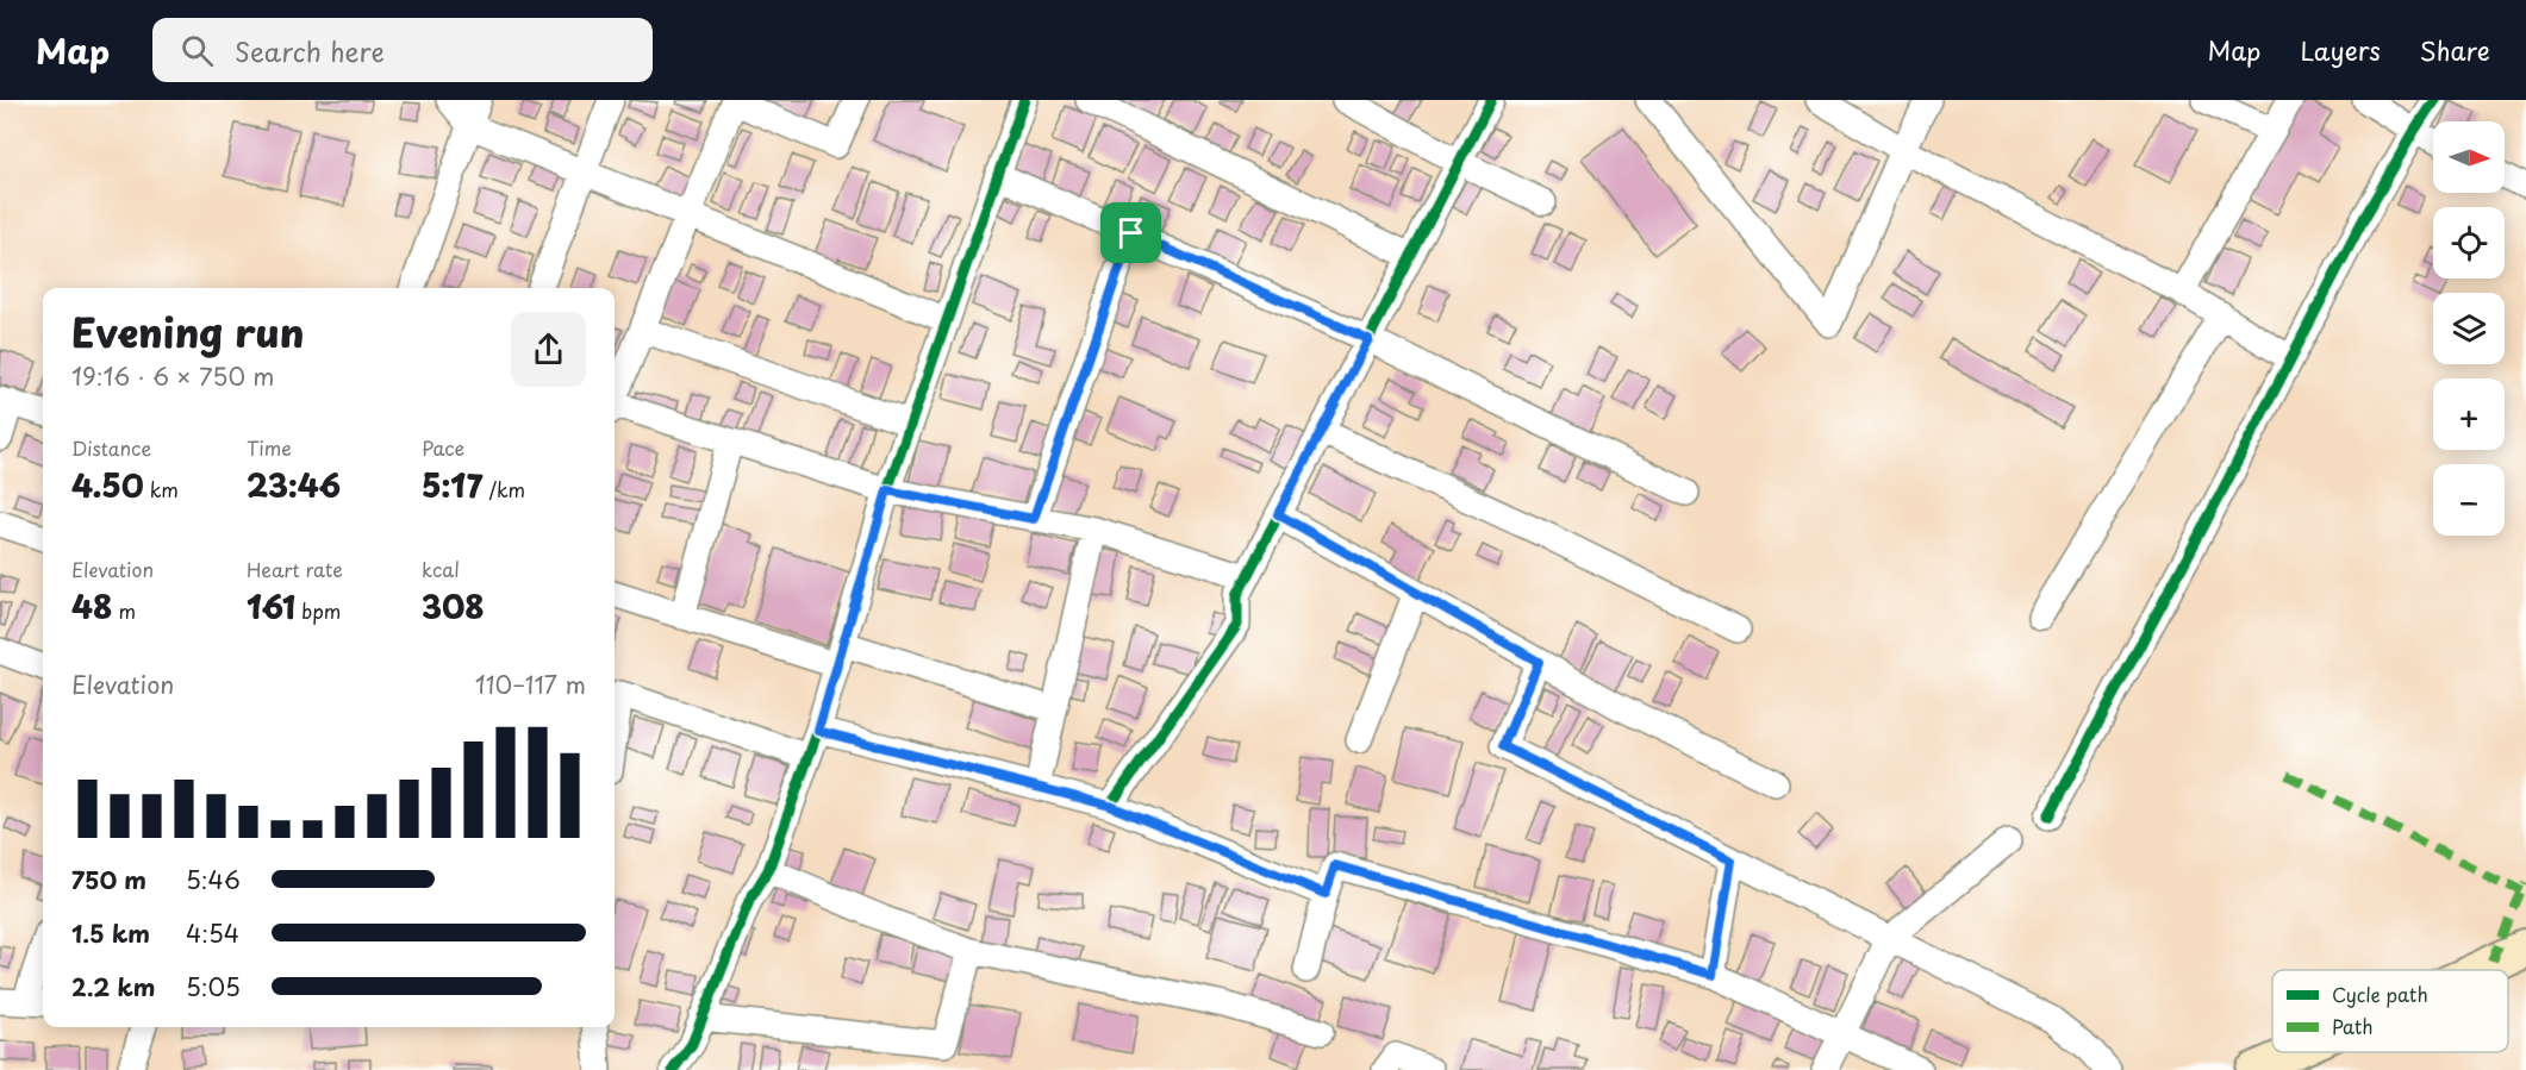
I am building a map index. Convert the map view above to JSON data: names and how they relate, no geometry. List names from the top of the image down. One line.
{"legend":["Cycle path","Path"],"north":"right","page":{"header":"Map","search":"Search here","nav":["Map","Layers","Share"],"map_buttons":["+","−"],"heading":["Evening run","19:16 · 6 × 750 m"],"stats":[["Distance","4.50 km"],["Time","23:46"],["Pace","5:17 /km"],["Elevation","48 m"],["Heart rate","161 bpm"],["kcal","308"]],"chart":["Elevation","110–117 m"],"list":[{"name":"750 m","note":"5:46"},{"name":"1.5 km","note":"4:54"},{"name":"2.2 km","note":"5:05"}]}}
